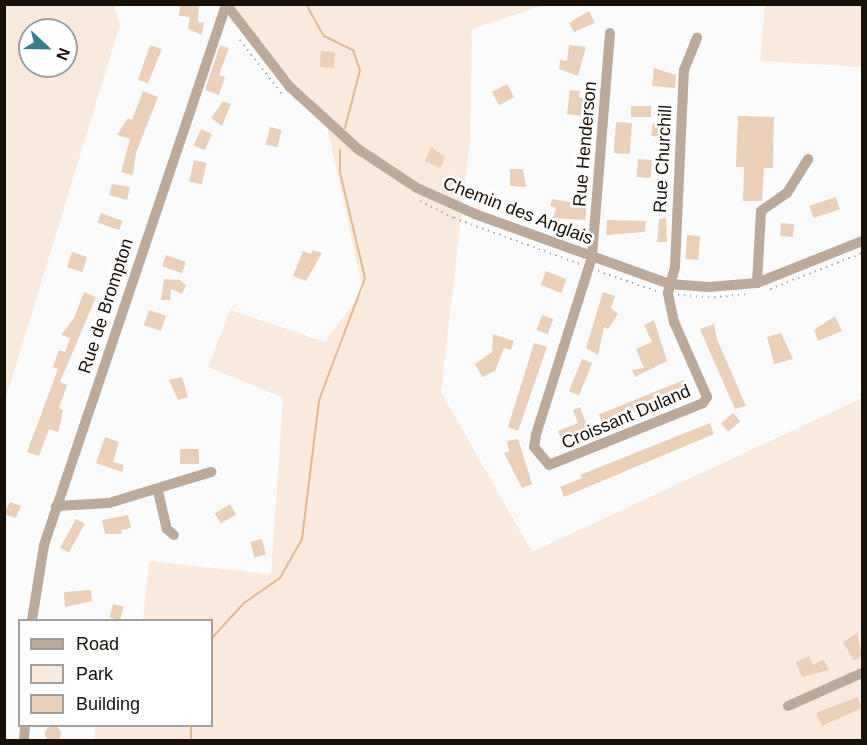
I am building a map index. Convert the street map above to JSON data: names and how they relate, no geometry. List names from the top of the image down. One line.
{"streets":{"street":["Rue Henderson","Rue Churchill","Chemin des Anglais","Rue de Brompton","Croissant Duland"]},"crossings":[["Rue Henderson","Chemin des Anglais"],["Rue Henderson","Croissant Duland"],["Rue Churchill","Chemin des Anglais"],["Rue Churchill","Croissant Duland"],["Chemin des Anglais","Rue de Brompton"],["Chemin des Anglais","Croissant Duland"]],"legend":["Road","Park","Building"],"north":"right"}
